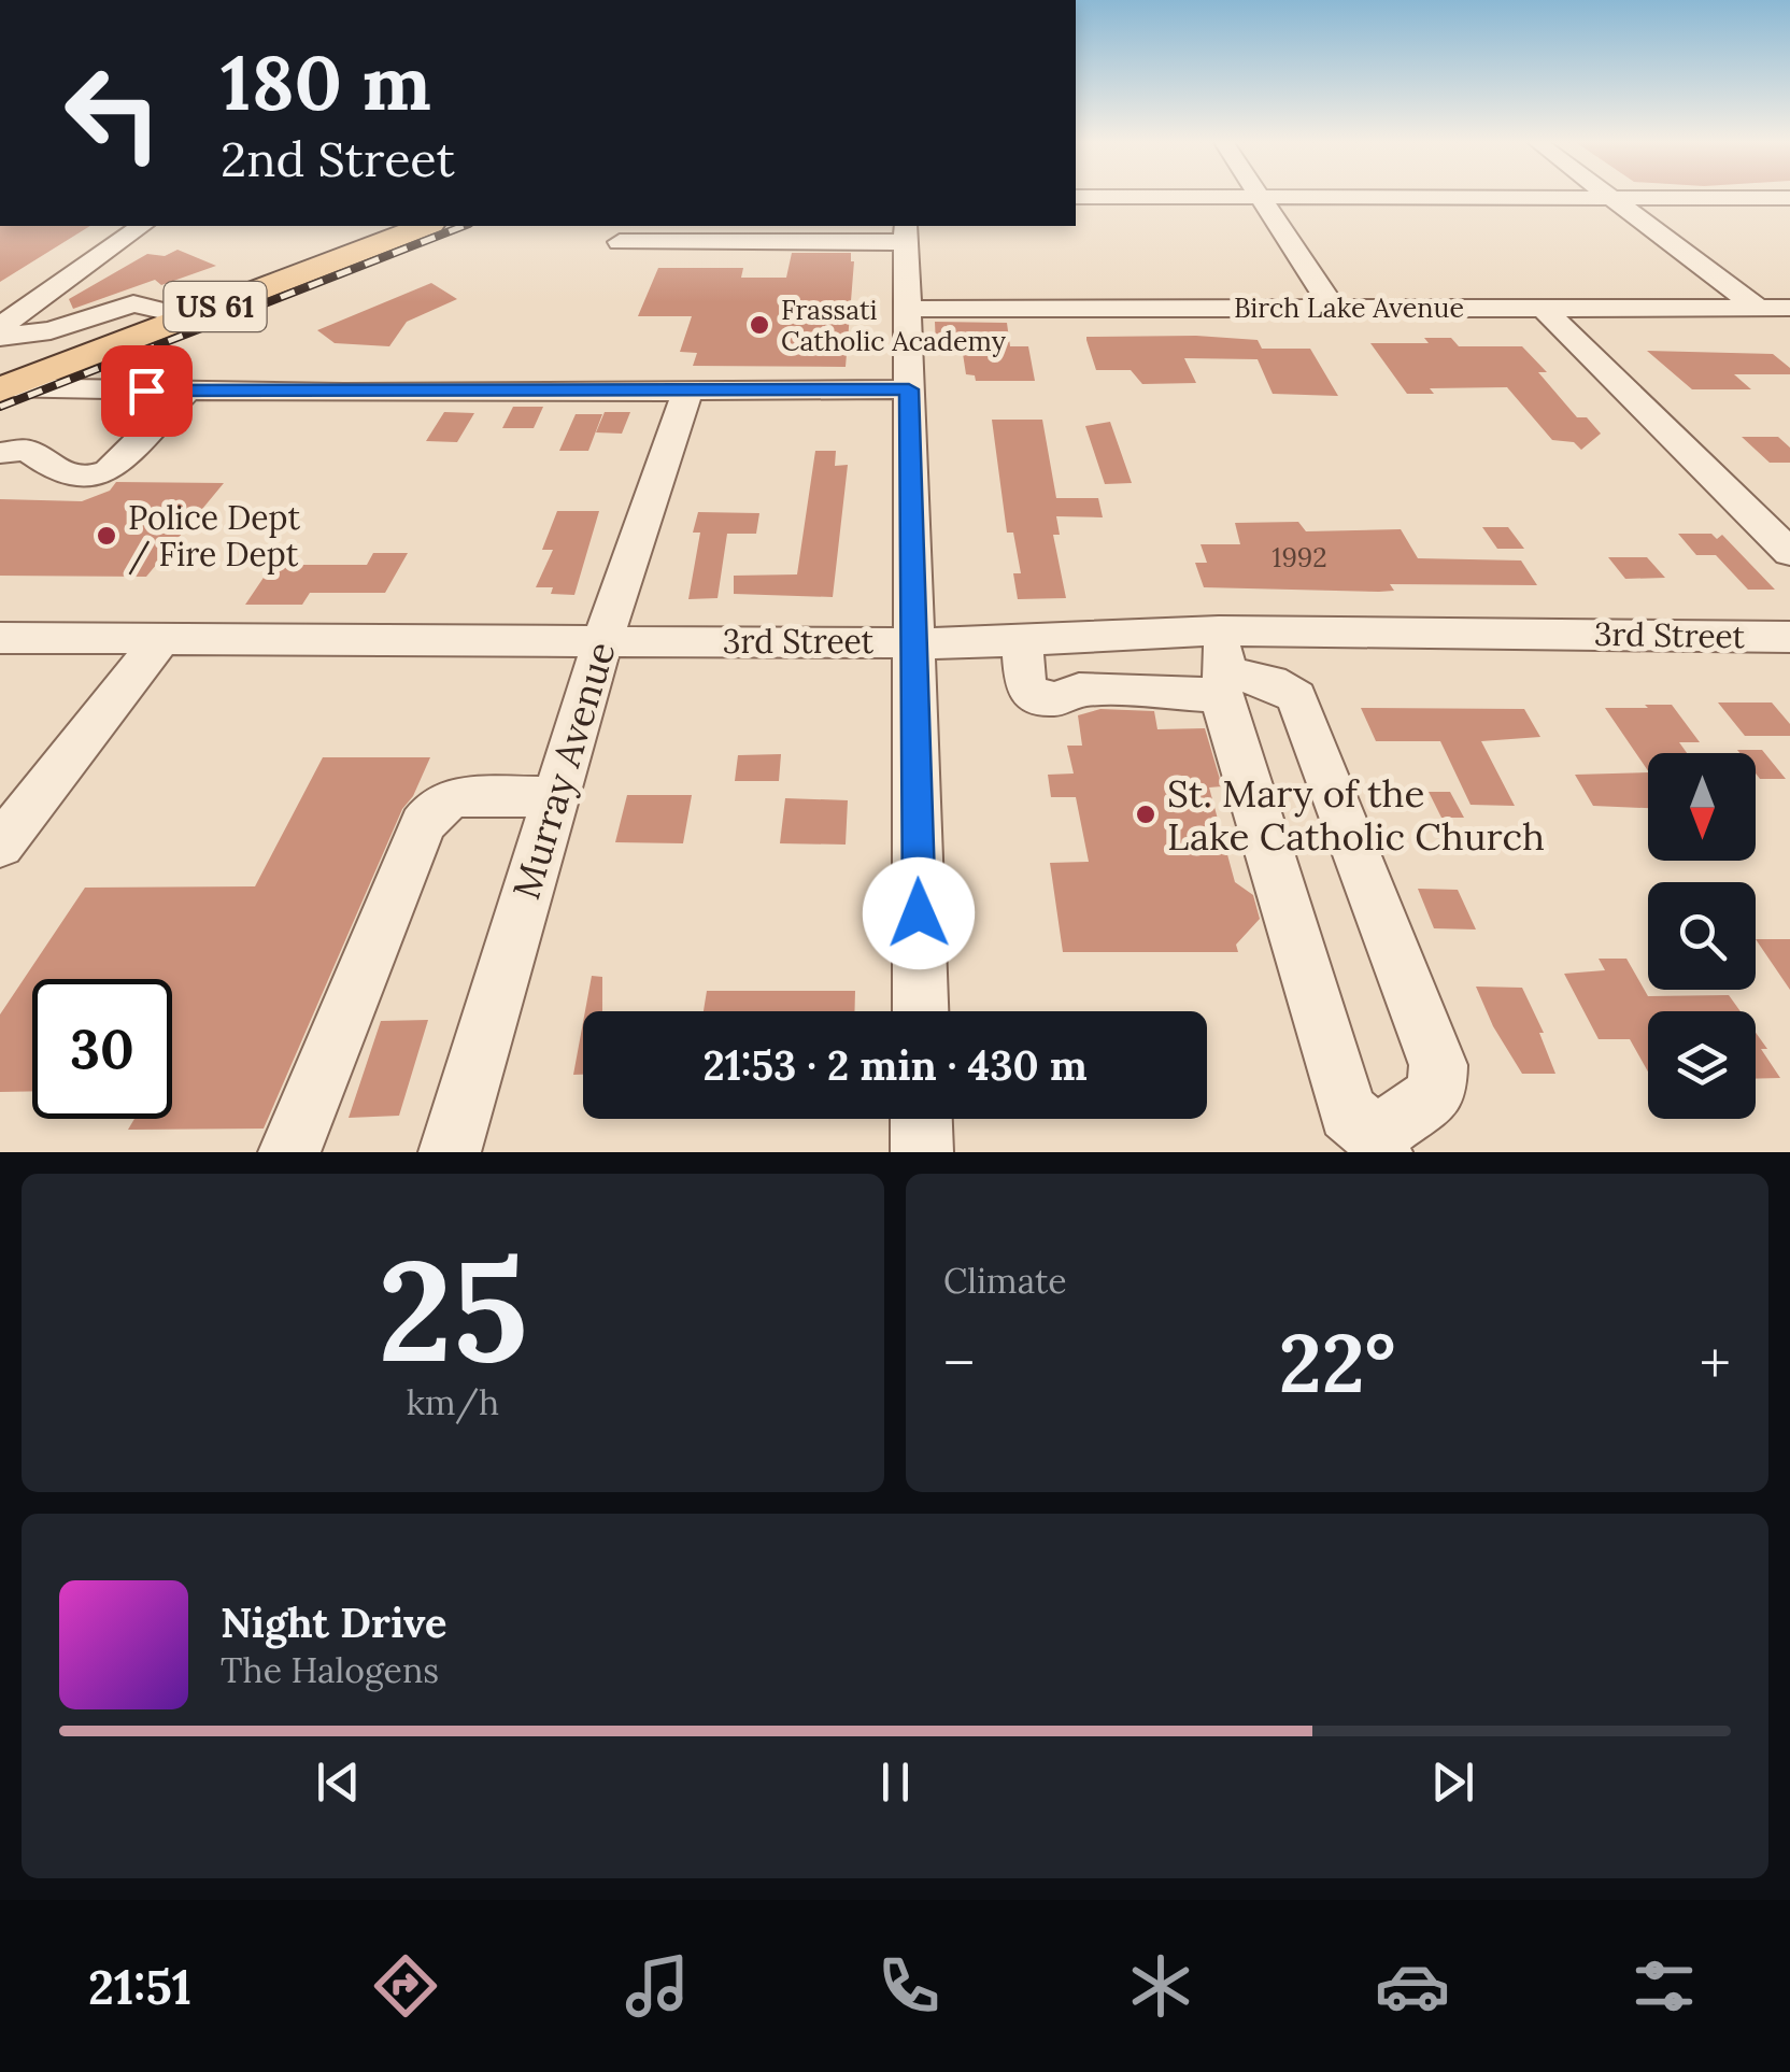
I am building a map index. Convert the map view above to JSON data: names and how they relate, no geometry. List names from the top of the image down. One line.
{"streets":{"main road":["US 61"],"street":["Birch Lake Avenue","3rd Street","Murray Avenue"]},"crossings":[["3rd Street","Murray Avenue"]],"places":["Frassati Catholic Academy","Police Dept / Fire Dept","St. Mary of the Lake Catholic Church"],"house_numbers":["1992"],"north":"bottom","page":{"turn":["180 m","2nd Street"],"limit":"30","trip":"21:53 · 2 min · 430 m","tile":[["25","km/h"],"Climate"],"heat":["−","22°","+"],"song":["Night Drive","The Halogens"],"tabs":"21:51"}}
